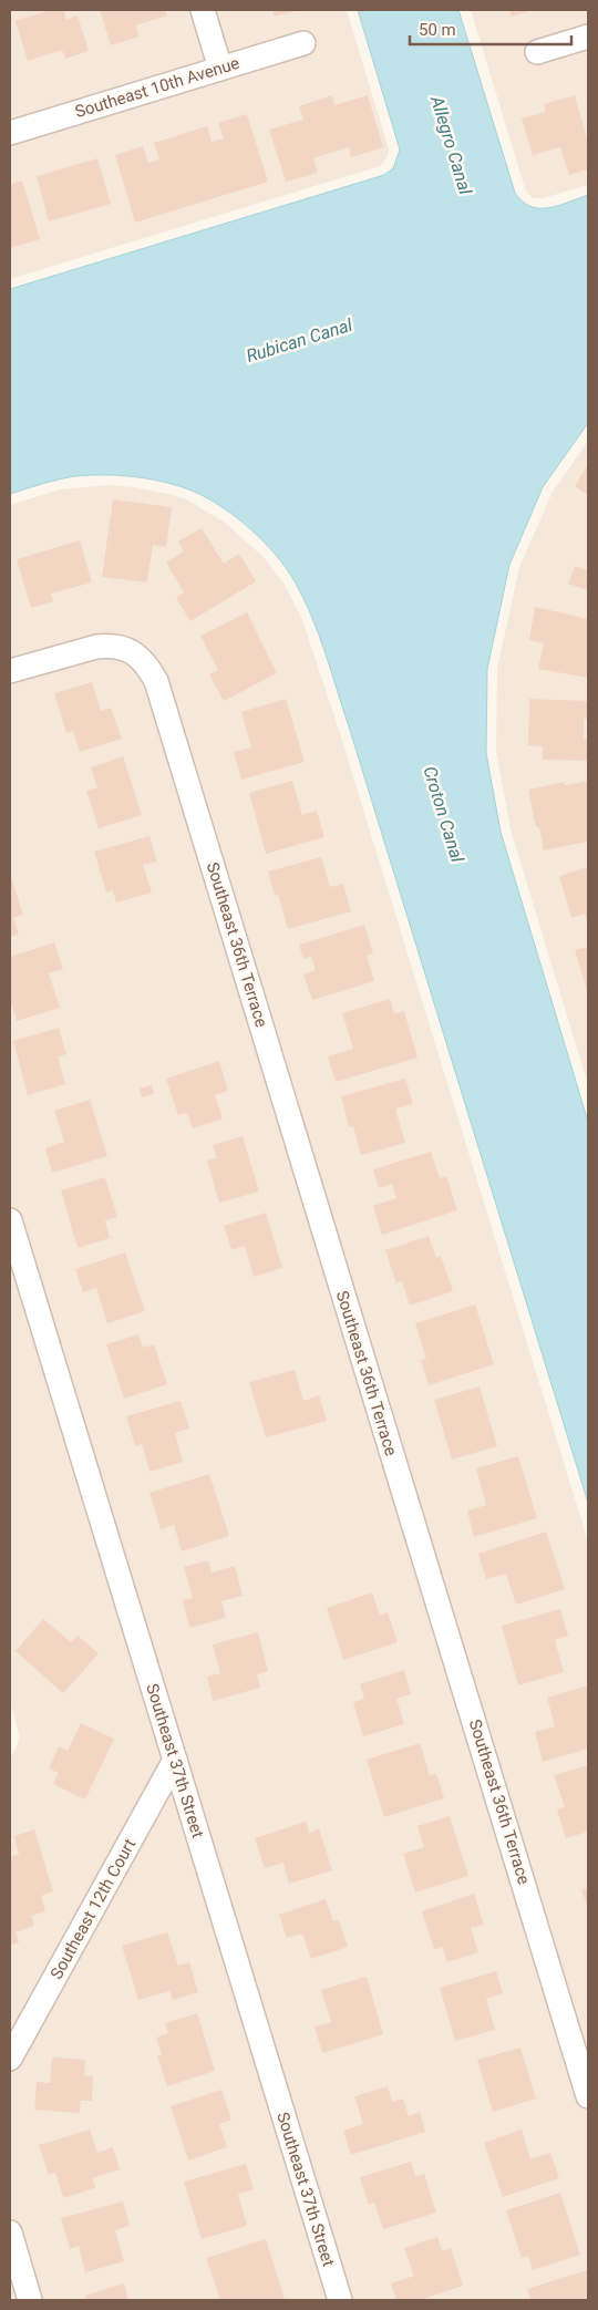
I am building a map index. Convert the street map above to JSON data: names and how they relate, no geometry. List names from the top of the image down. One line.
{"streets":{"street":["Southeast 10th Avenue","Southeast 36th Terrace","Southeast 37th Street","Southeast 12th Court"]},"crossings":[["Southeast 37th Street","Southeast 12th Court"]],"water":["Allegro Canal","Rubican Canal","Croton Canal"],"scale_bar":"50 m"}
